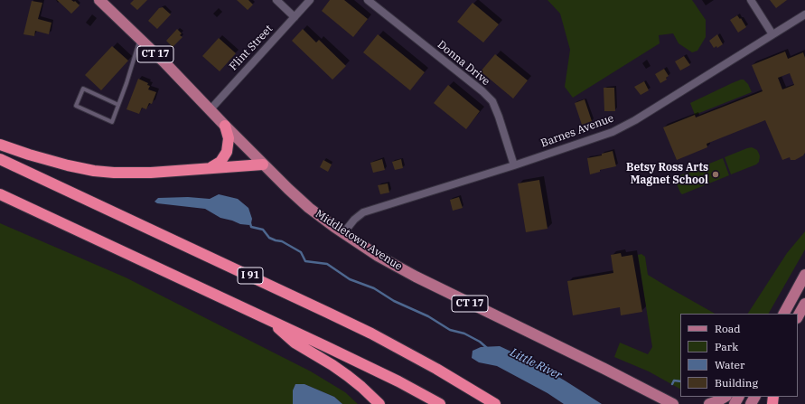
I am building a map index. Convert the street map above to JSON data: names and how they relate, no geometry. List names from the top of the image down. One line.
{"streets":{"highway":["I 91"],"main road":["CT 17","Middletown Avenue"],"street":["Flint Street","Donna Drive","Barnes Avenue"]},"crossings":[["Flint Street","Middletown Avenue"],["Donna Drive","Barnes Avenue"],["Barnes Avenue","Middletown Avenue"]],"water":["Little River"],"places":["Betsy Ross Arts Magnet School"],"legend":["Road","Park","Water","Building"]}
